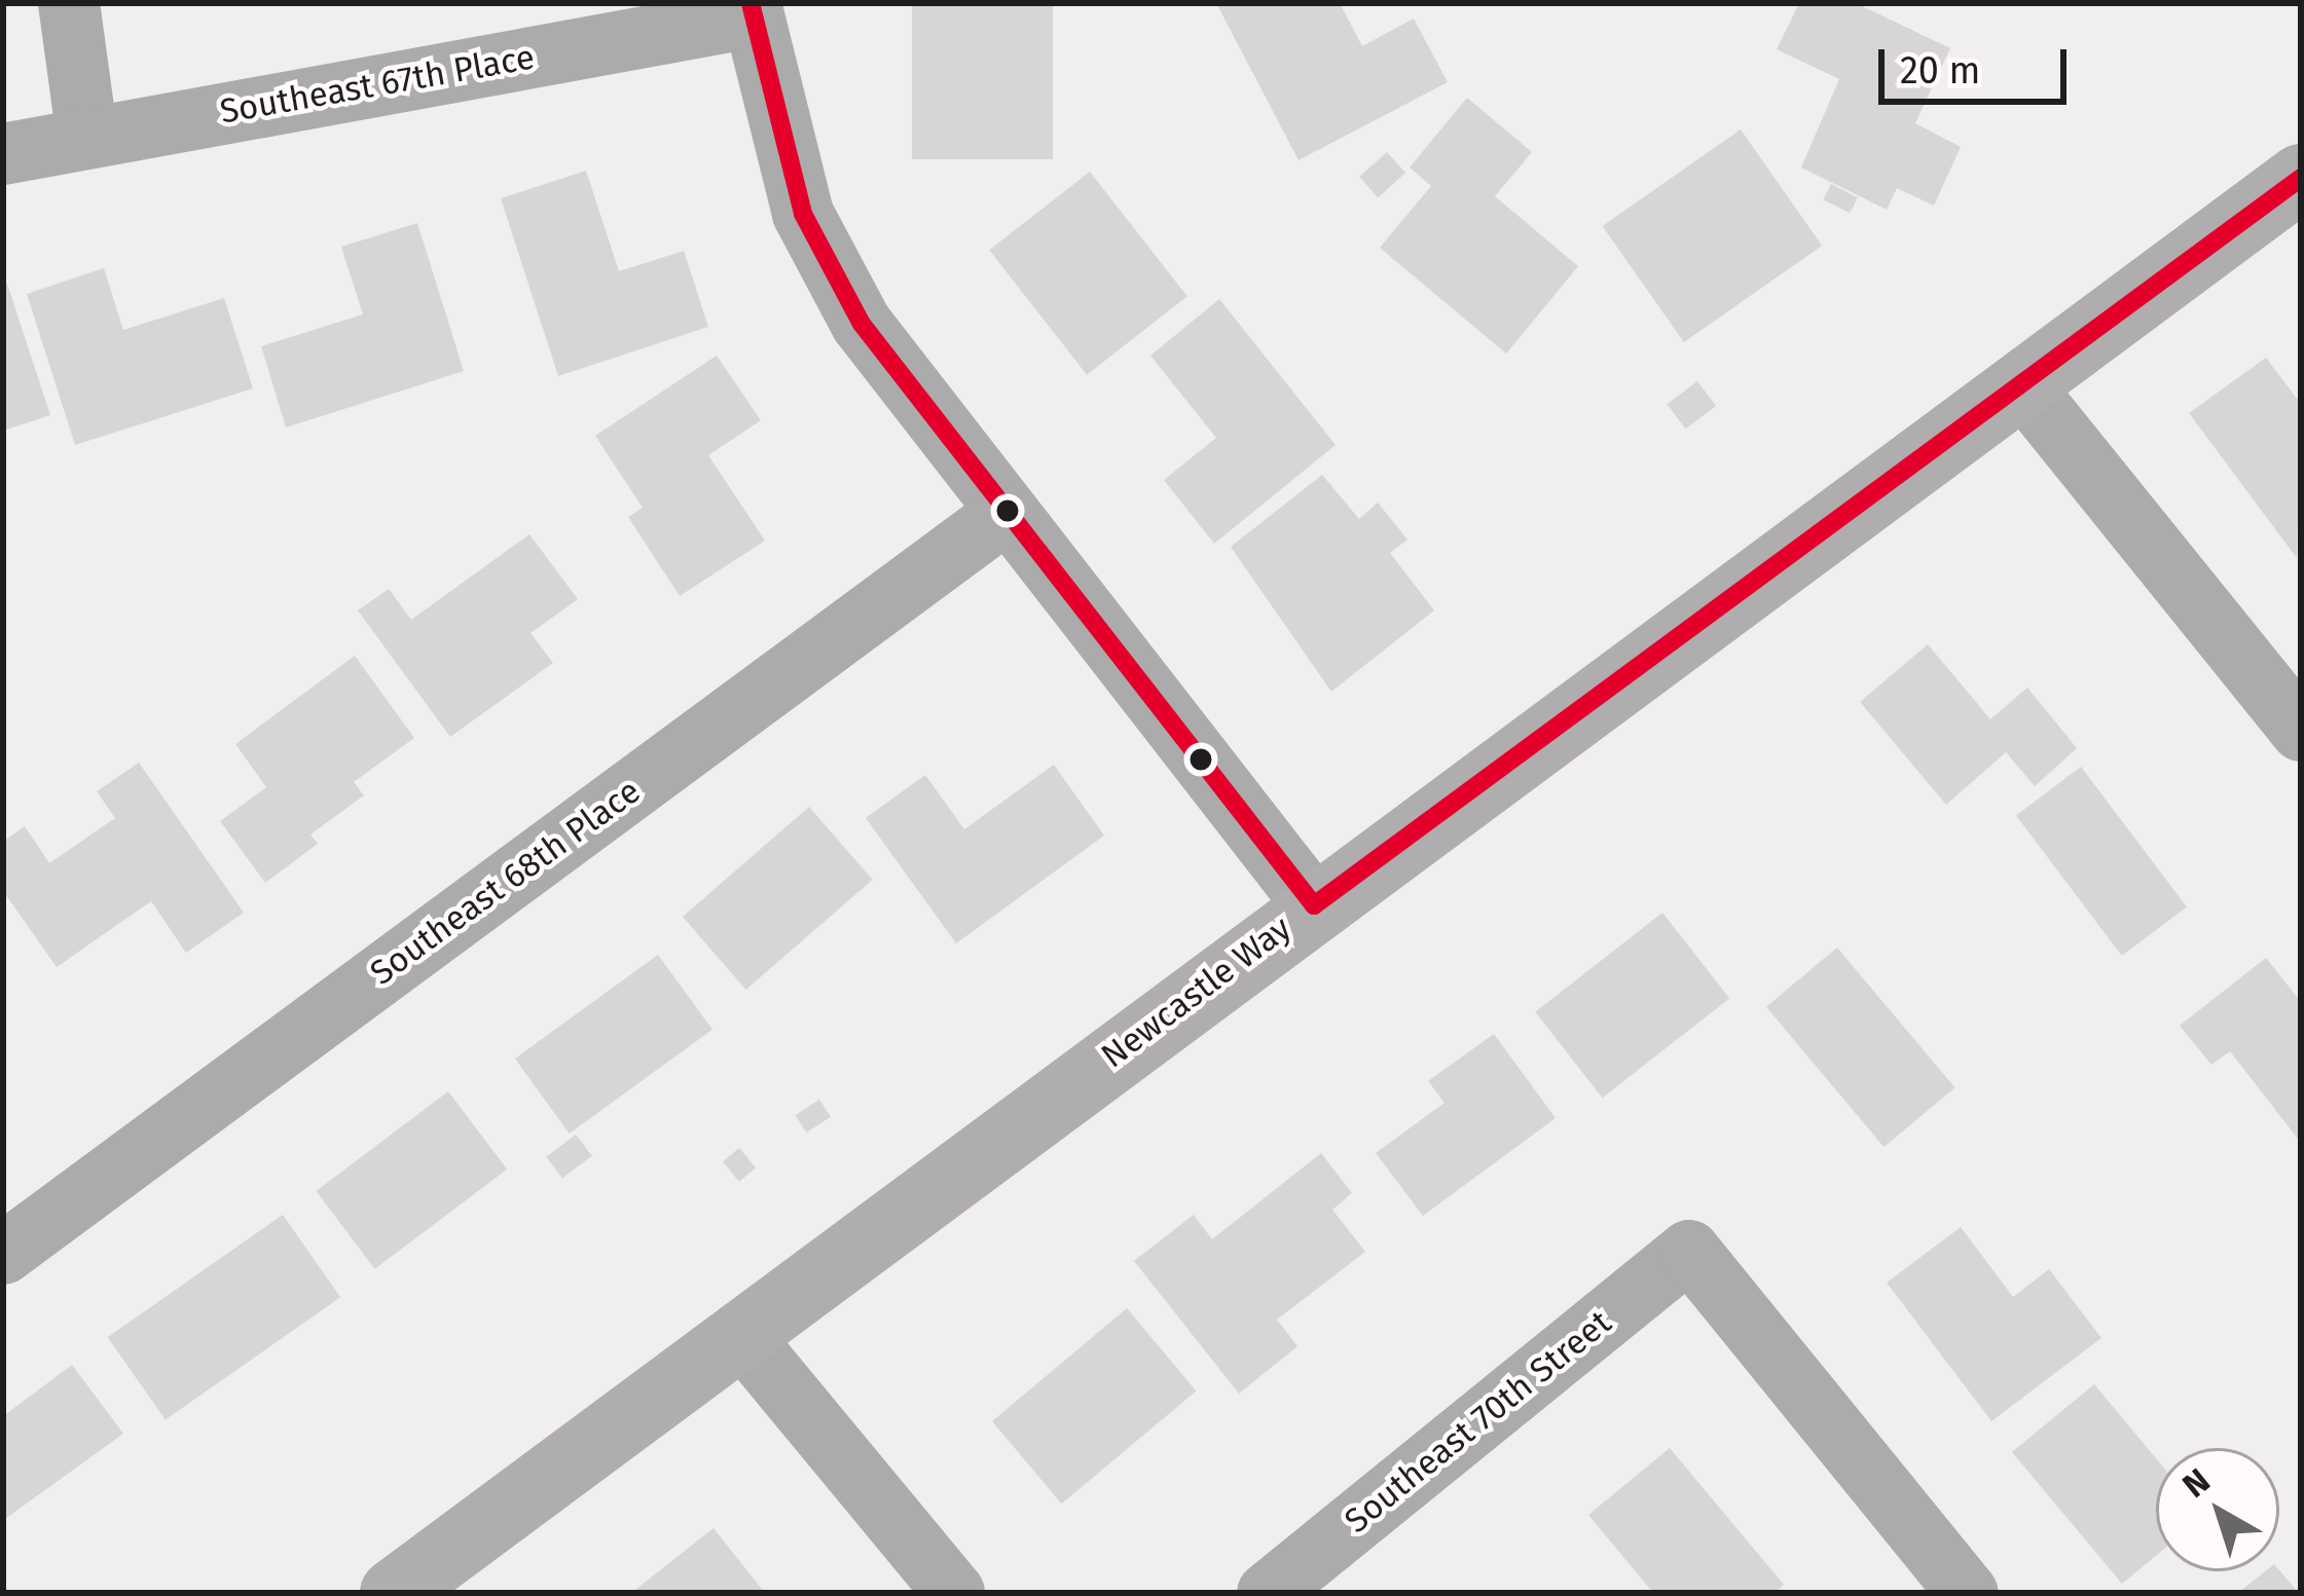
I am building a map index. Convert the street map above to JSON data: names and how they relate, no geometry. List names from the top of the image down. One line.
{"streets":{"main road":["Newcastle Way"],"street":["Southeast 67th Place","Southeast 68th Place","Southeast 70th Street"]},"scale_bar":"20 m","north":"top left"}
